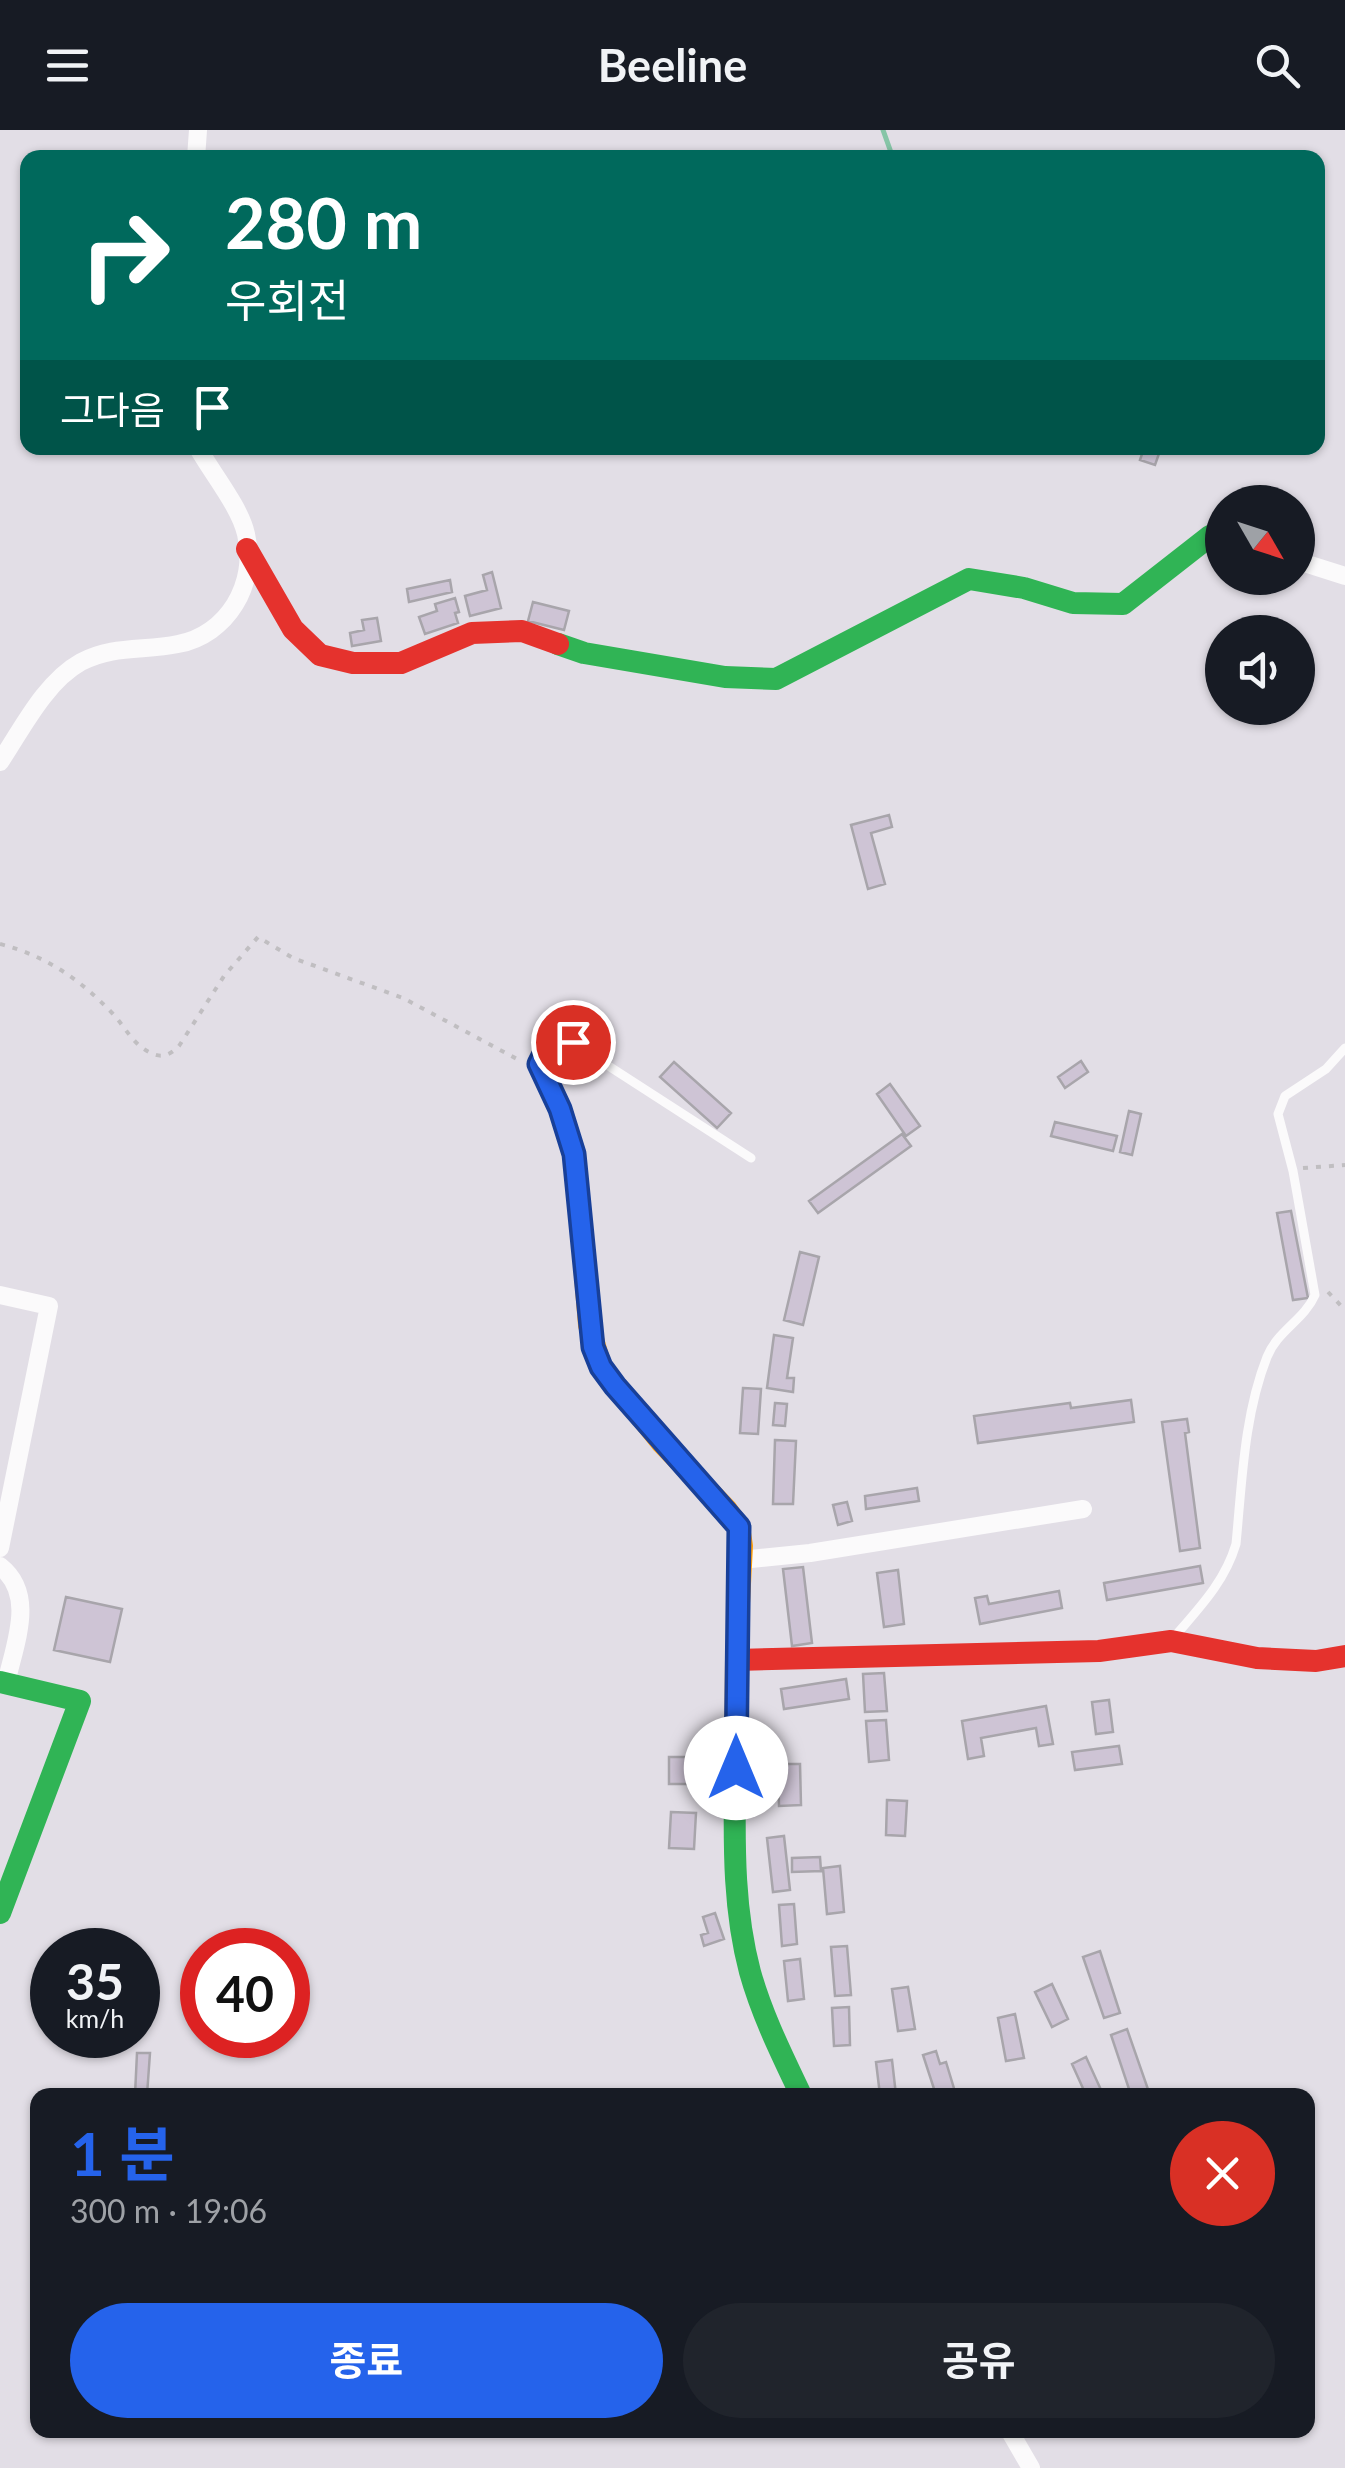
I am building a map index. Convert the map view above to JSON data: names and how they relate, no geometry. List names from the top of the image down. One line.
{"north":"bottom right","page":{"header":"Beeline","turn":["280 m","우회전"],"then":"그다음","speed":"35 km/h","limit":"40","heading":["1 분","300 m · 19:06"],"buttons":["종료","공유"]}}
